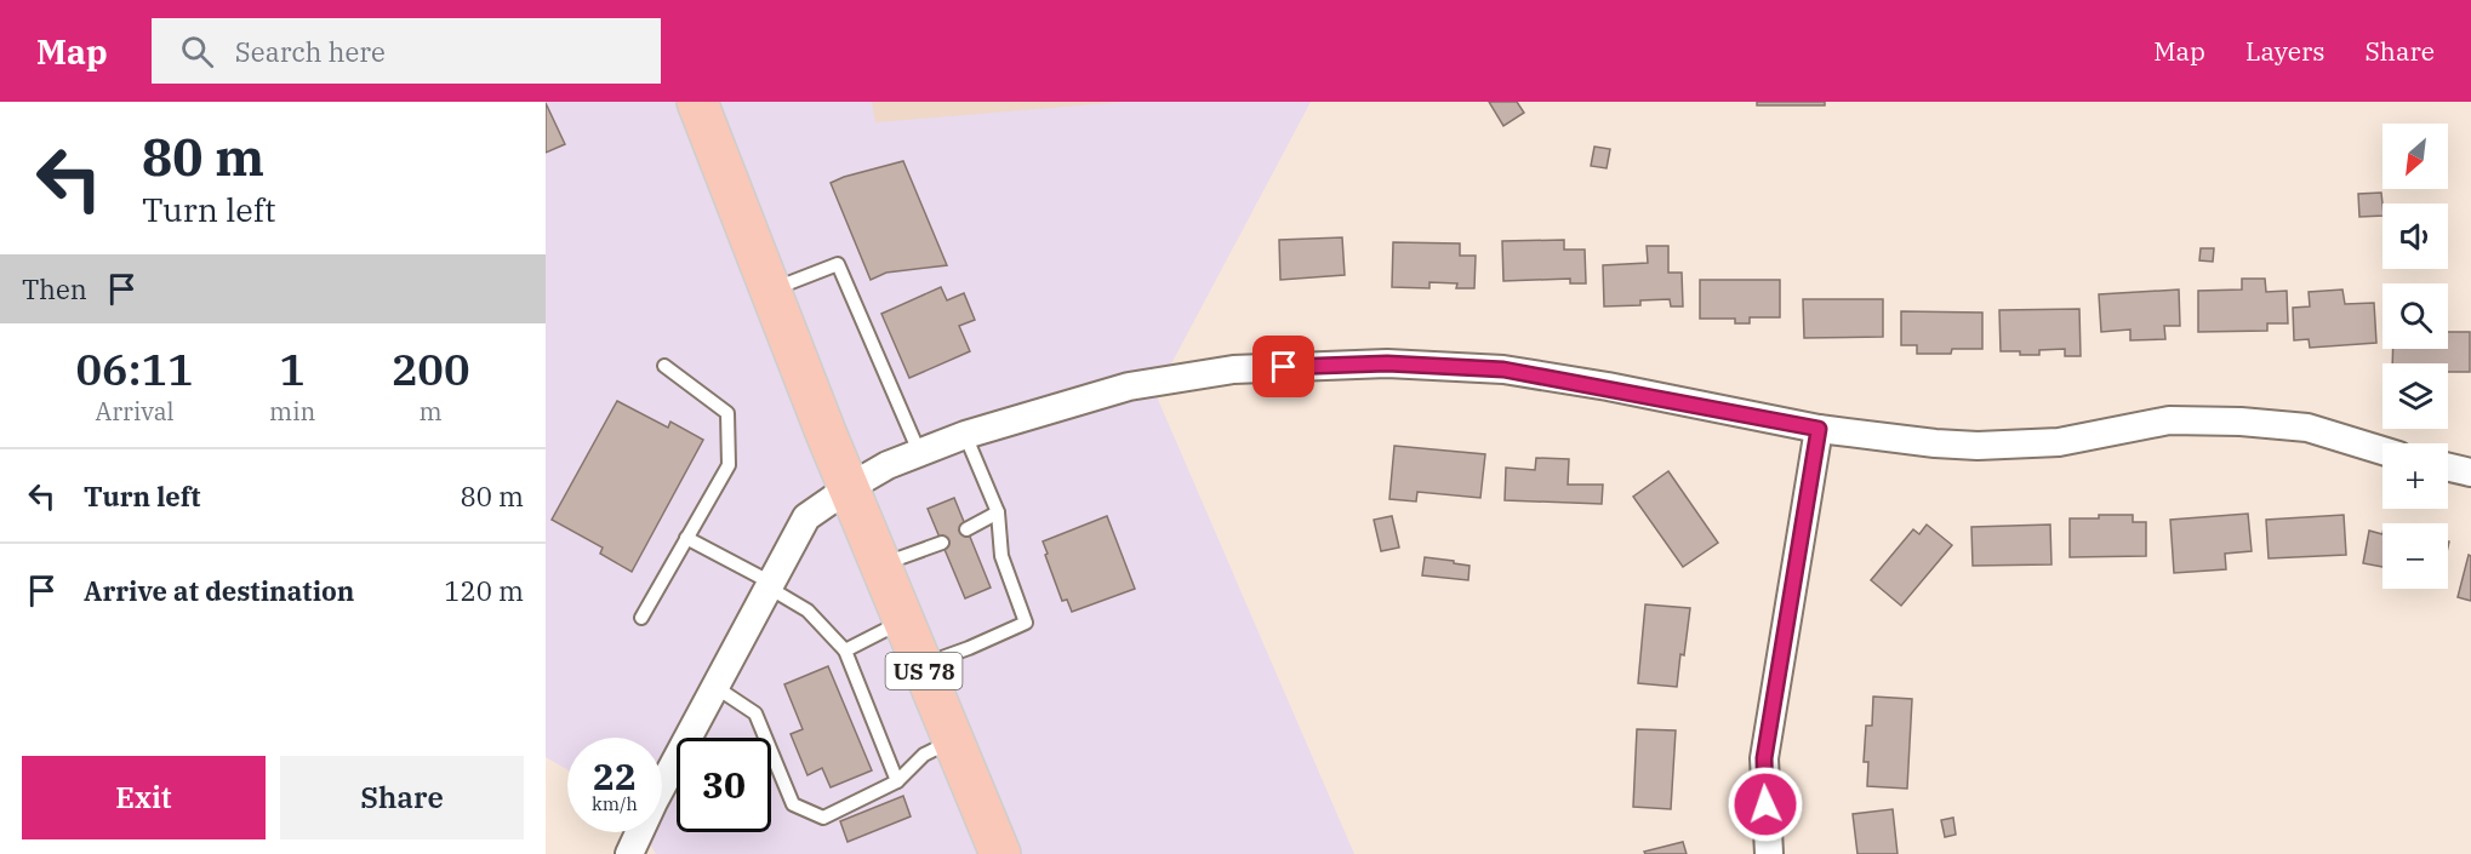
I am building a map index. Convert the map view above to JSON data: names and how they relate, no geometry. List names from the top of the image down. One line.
{"streets":{"main road":["US 78"]},"north":"bottom left","page":{"header":"Map","search":"Search here","nav":["Map","Layers","Share"],"turn":["80 m","Turn left"],"map_buttons":["+","−"],"then":"Then","eta":["06:11","Arrival","1","min","200","m"],"list":[{"name":"Turn left","value":"80 m"},{"name":"Arrive at destination","value":"120 m"}],"speed":"22 km/h","limit":"30","buttons":["Exit","Share"]}}
